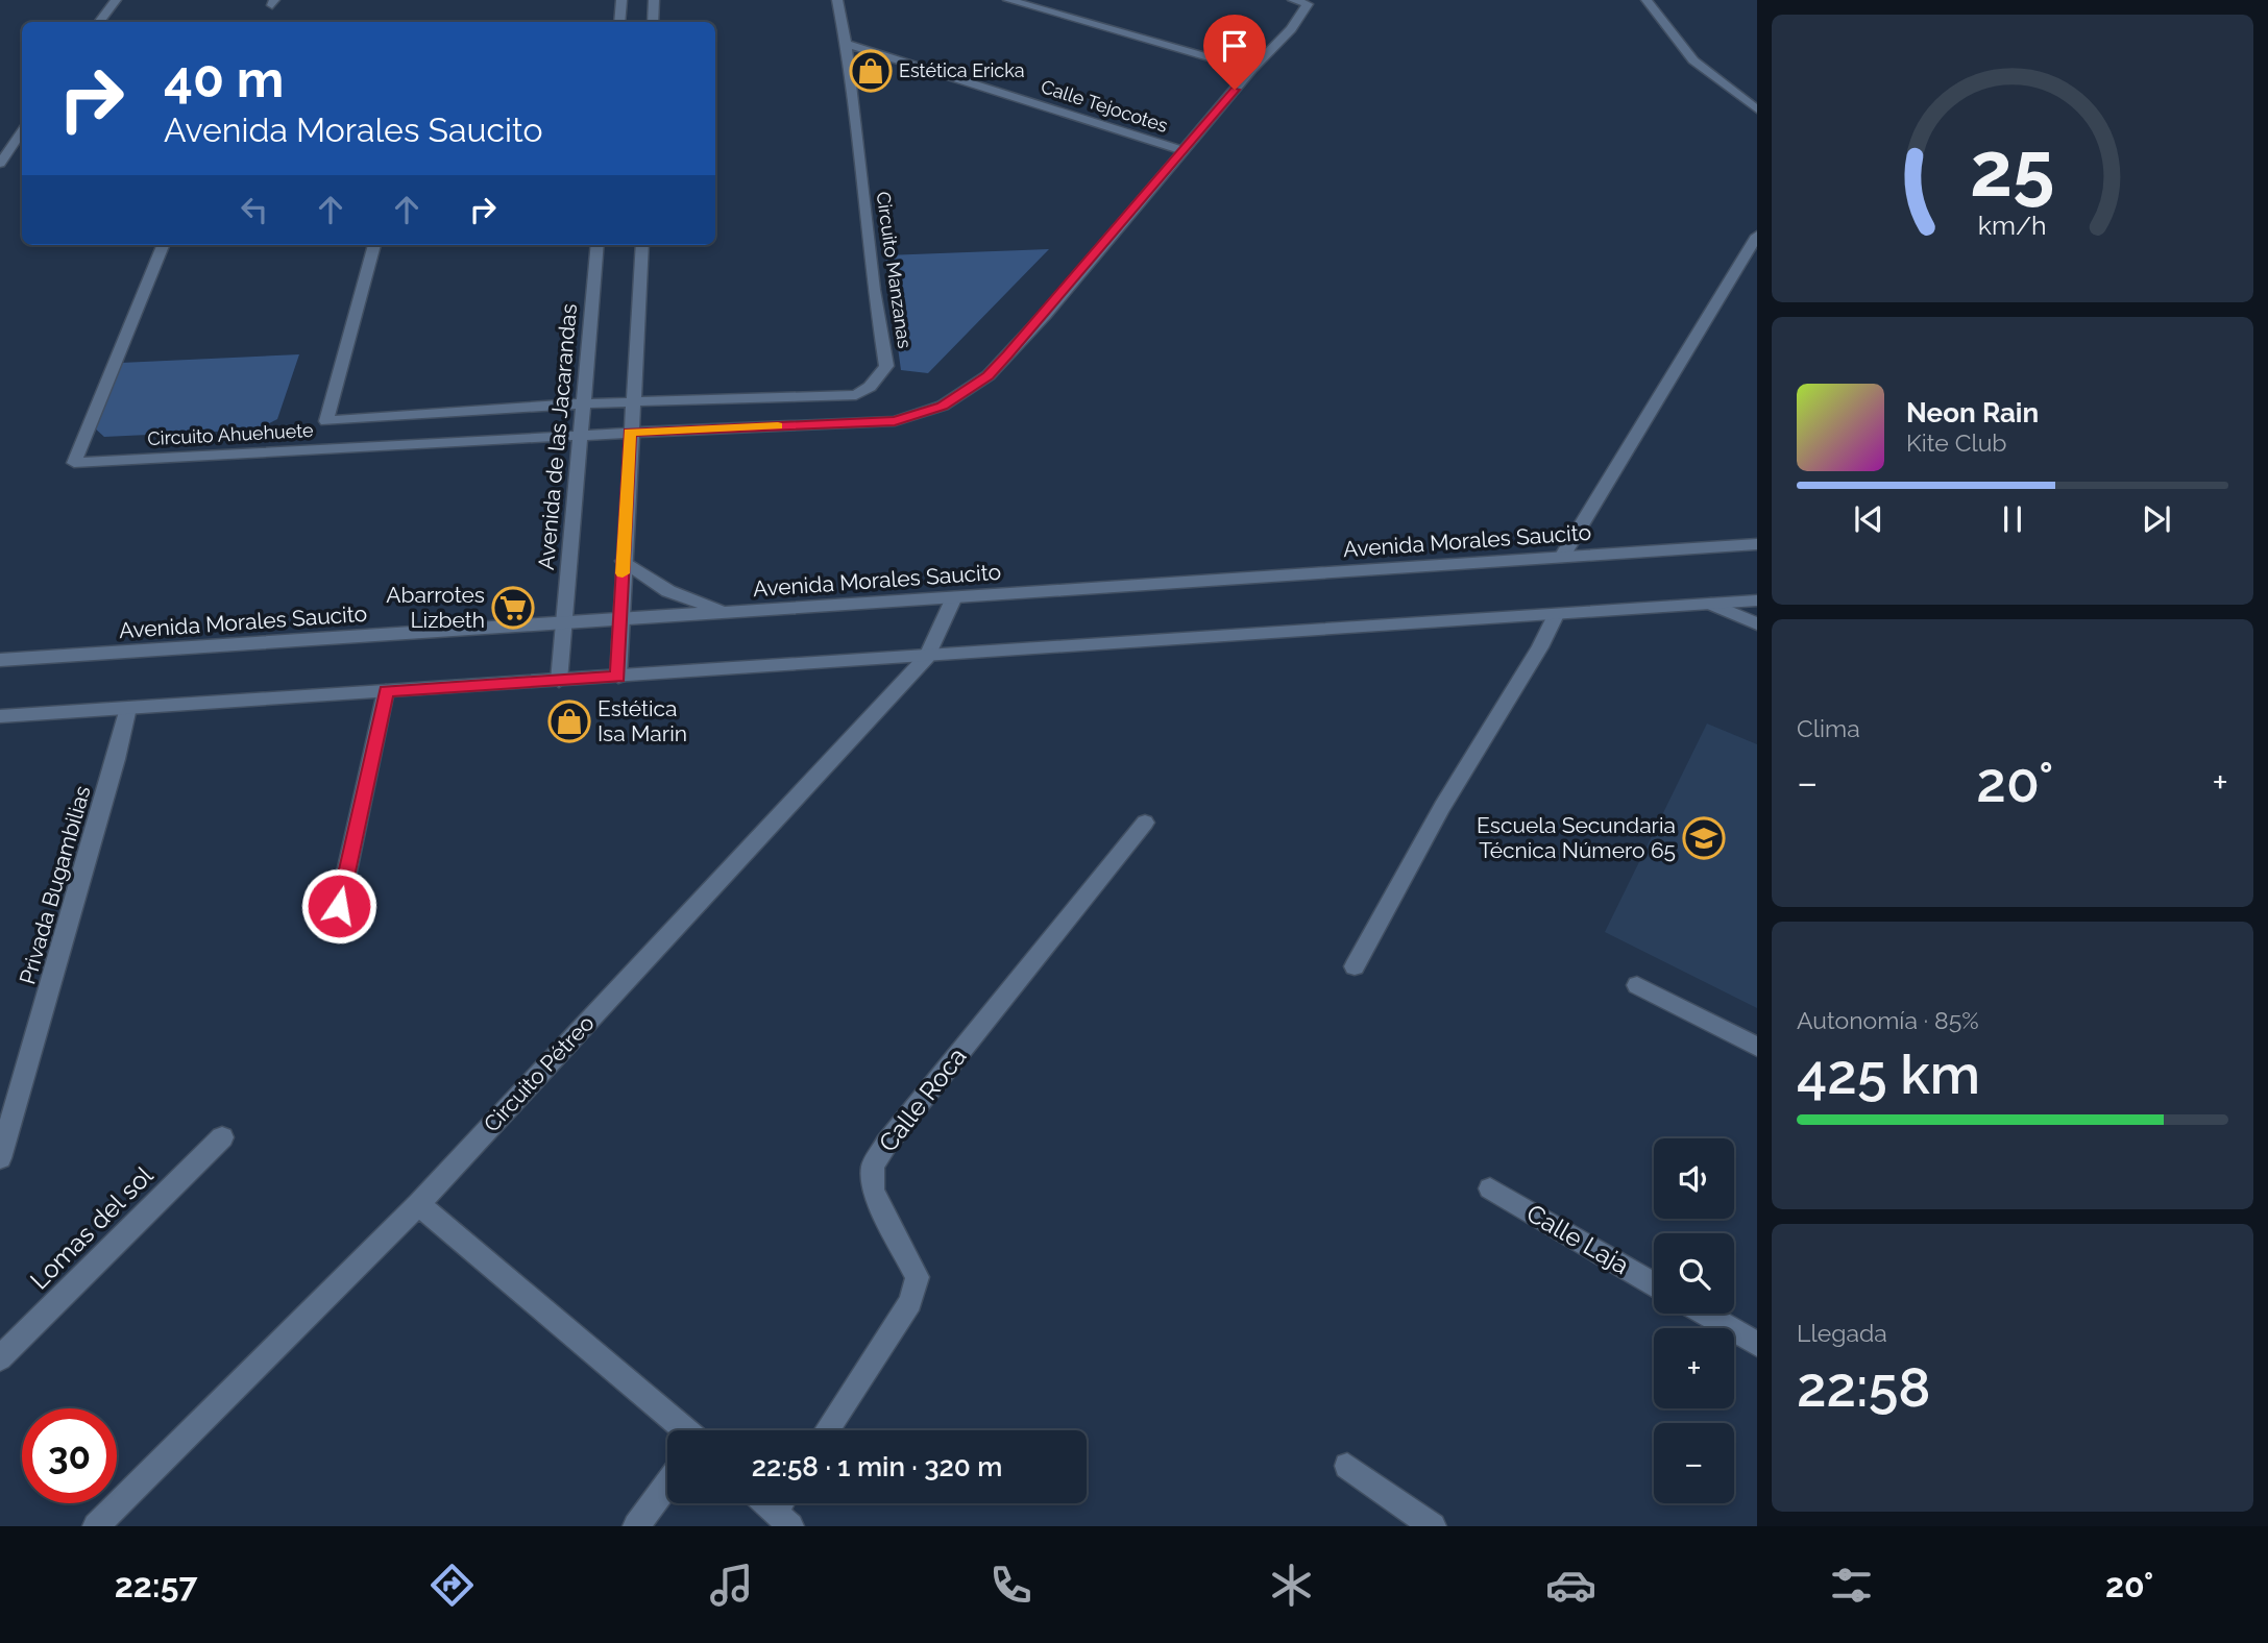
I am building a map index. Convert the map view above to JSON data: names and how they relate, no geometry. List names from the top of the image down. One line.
{"streets":{"street":["Calle Tejocotes","Circuito Manzanas","Circuito Ahuehuete","Avenida de las Jacarandas","Avenida Morales Saucito","Privada Bugambilias","Circuito Pétreo","Calle Roca","Lomas del sol","Calle Laja"]},"crossings":[["Calle Tejocotes","Circuito Manzanas"],["Circuito Manzanas","Circuito Ahuehuete"],["Circuito Ahuehuete","Avenida de las Jacarandas"],["Avenida de las Jacarandas","Avenida Morales Saucito"],["Avenida Morales Saucito","Circuito Pétreo"]],"places":{"shop":["Estética Ericka","Estética Isa Marin"],"supermarket":["Abarrotes Lizbeth"],"school or university":["Escuela Secundaria Técnica Número 65"]},"page":{"turn":["40 m","Avenida Morales Saucito"],"song":["Neon Rain","Kite Club"],"tile":["Clima",["Autonomía · 85%","425 km"],["Llegada","22:58"]],"heat":["−","20°","+"],"map_buttons":["+","−"],"limit":"30","trip":"22:58 · 1 min · 320 m","tabs":["22:57","20°"],"gauge":["25","km/h"]}}
